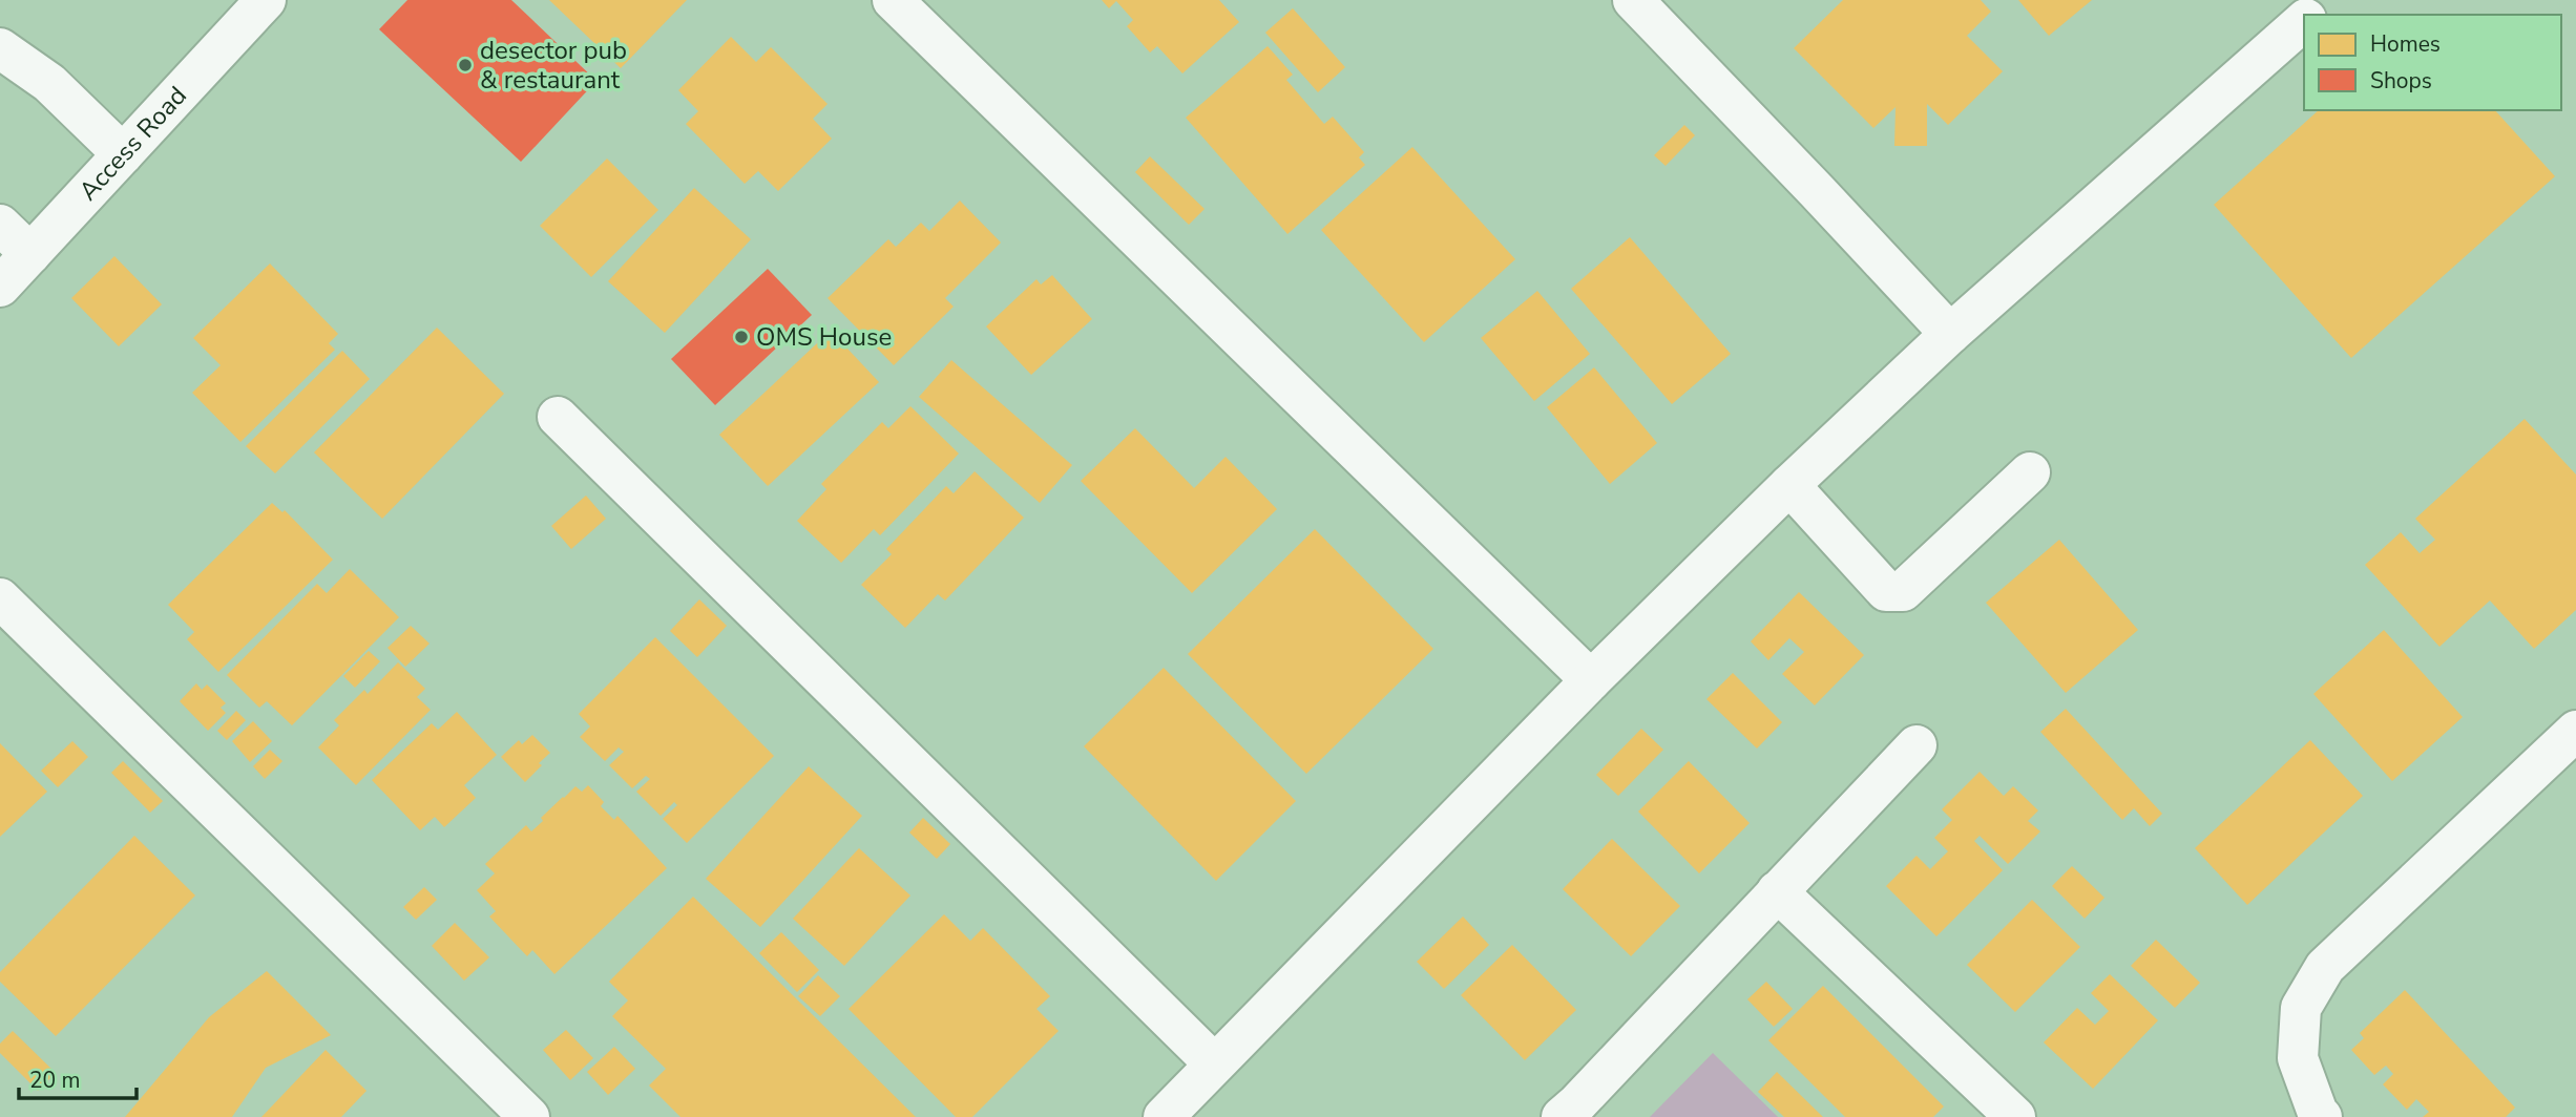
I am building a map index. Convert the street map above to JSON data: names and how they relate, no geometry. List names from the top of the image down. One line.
{"streets":{"street":["Access Road"]},"places":["desector pub & restaurant","OMS House"],"legend":["Homes","Shops"],"scale_bar":"20 m"}
